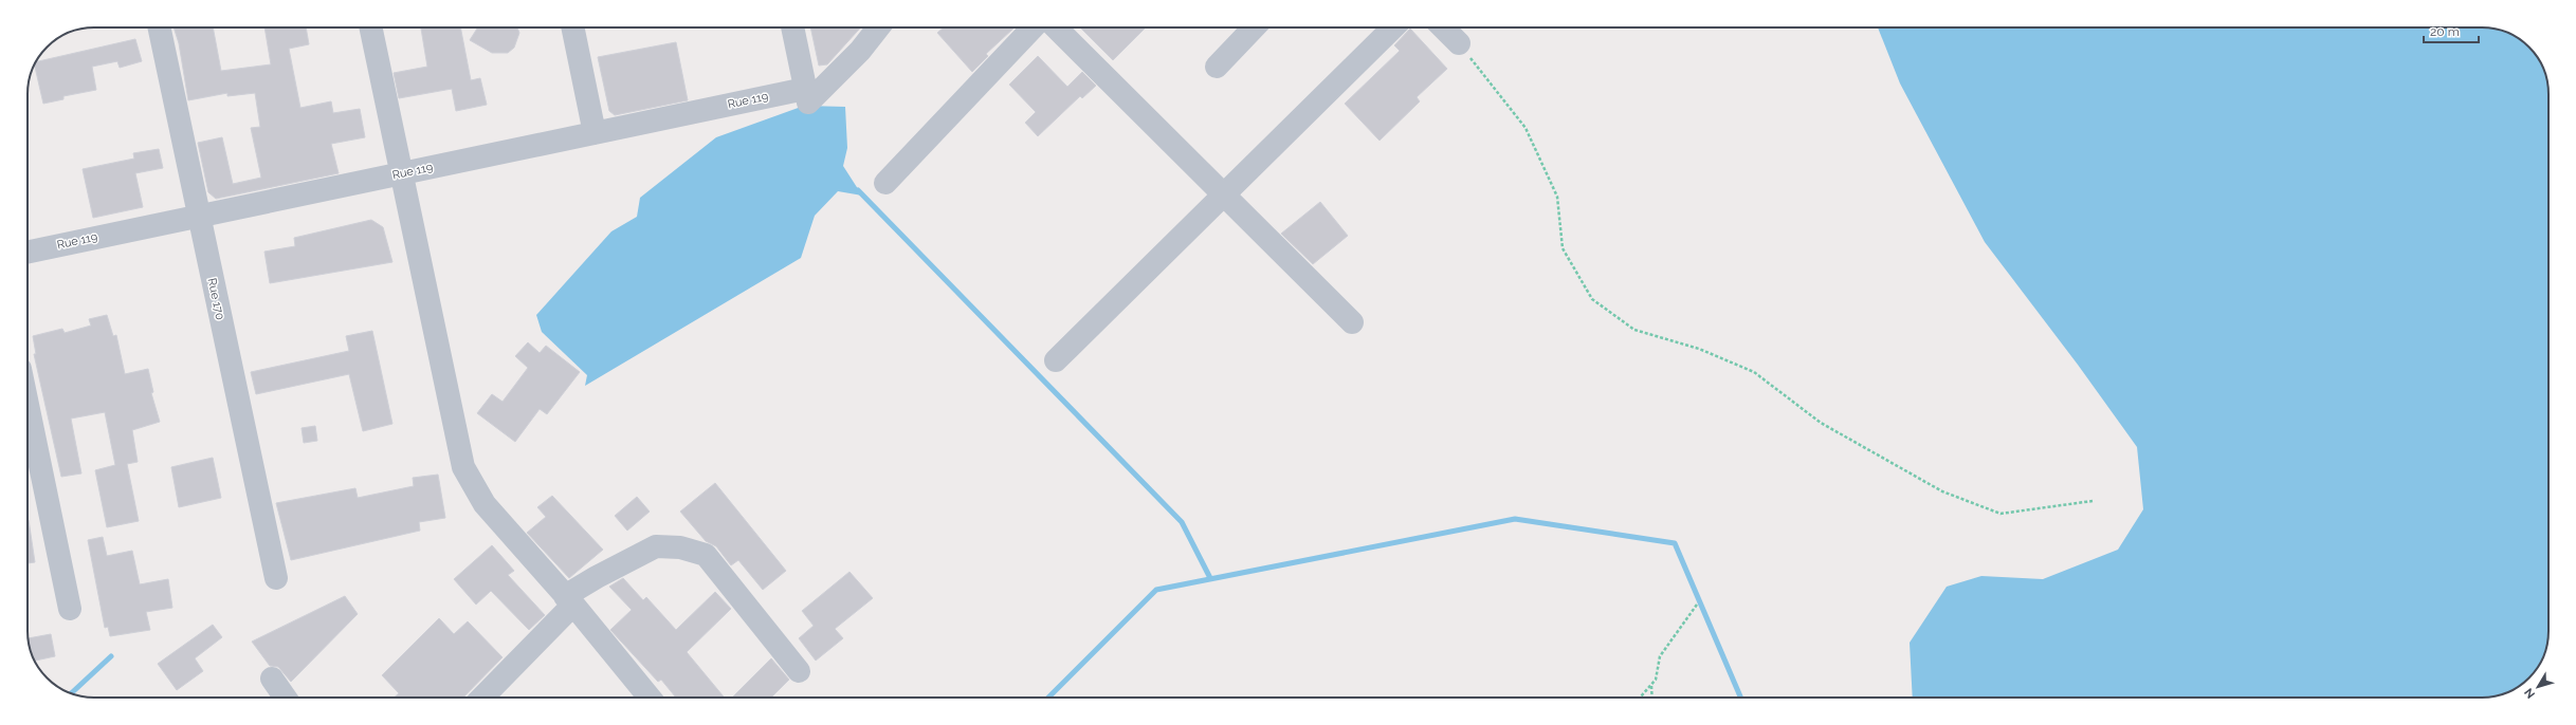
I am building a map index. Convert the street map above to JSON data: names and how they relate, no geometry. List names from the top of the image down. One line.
{"streets":{"street":["Rue 119","Rue 170"]},"crossings":[["Rue 119","Rue 170"]],"scale_bar":"20 m","north":"bottom left"}
